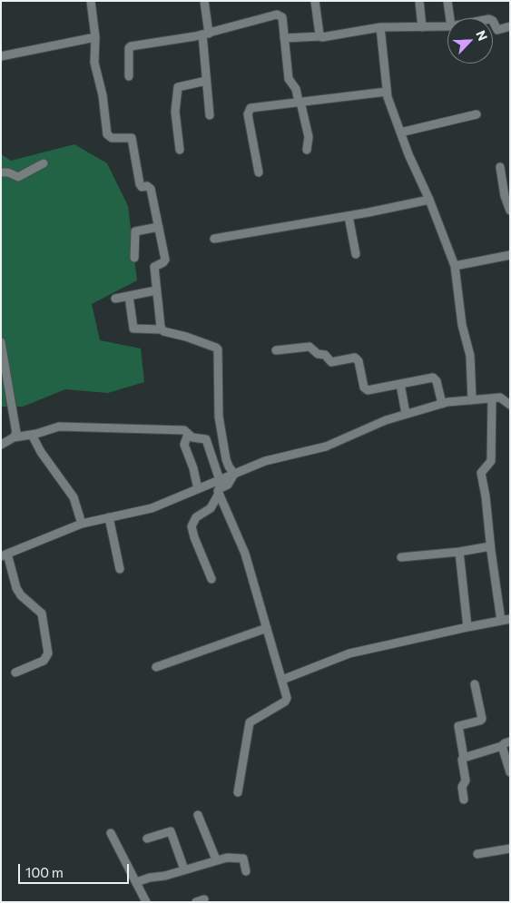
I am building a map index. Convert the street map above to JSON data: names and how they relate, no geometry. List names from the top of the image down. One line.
{"scale_bar":"100 m","north":"top right"}
